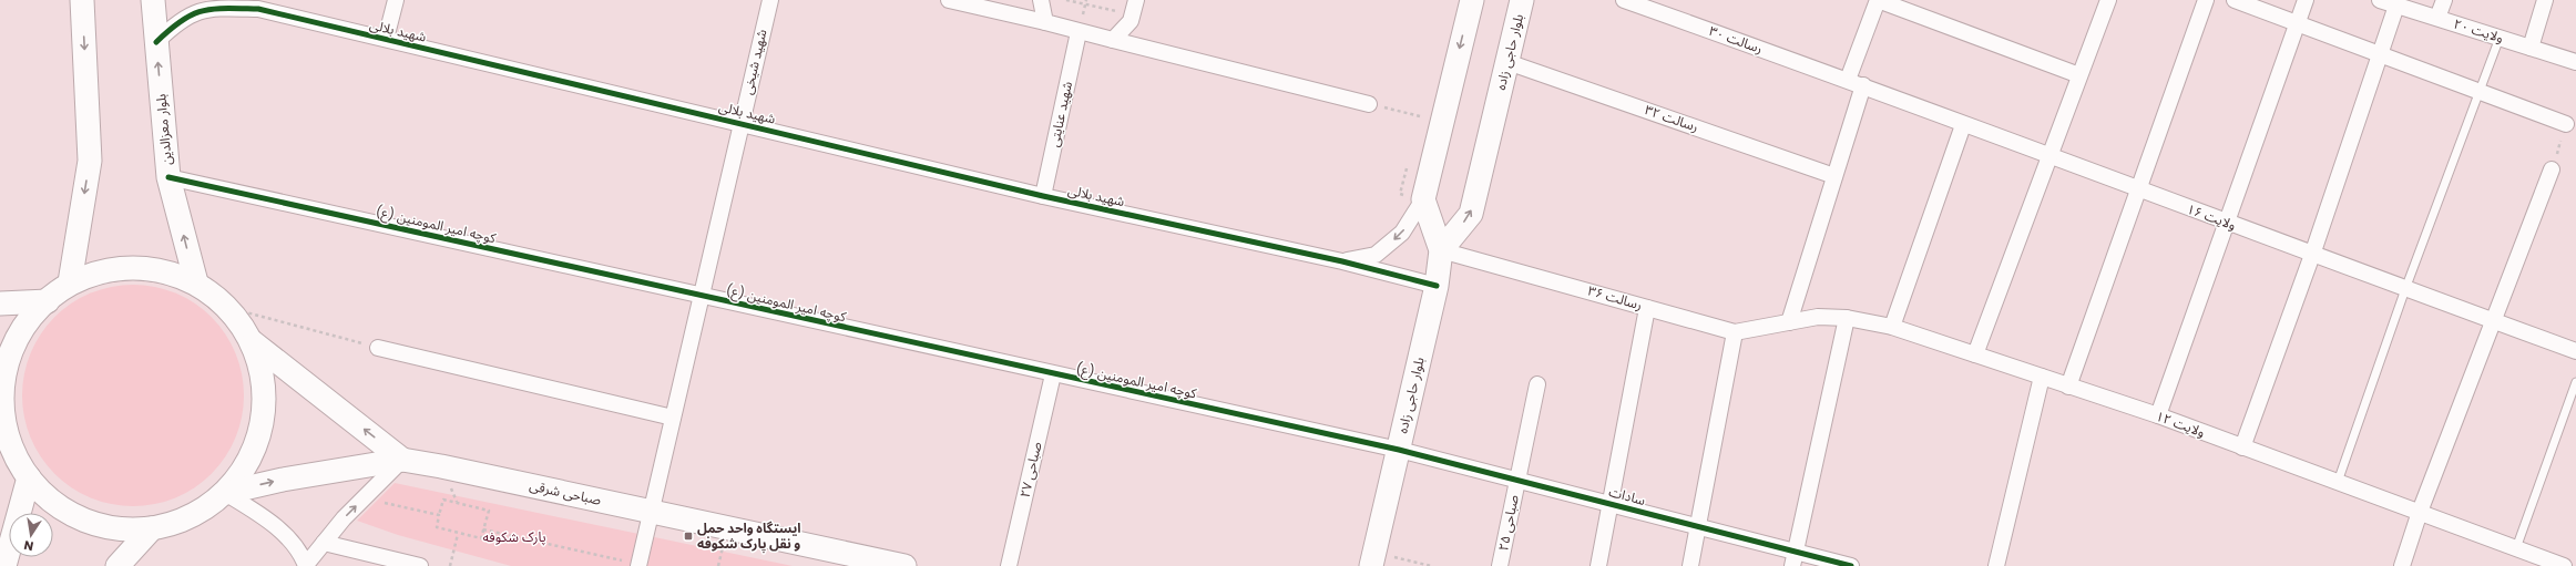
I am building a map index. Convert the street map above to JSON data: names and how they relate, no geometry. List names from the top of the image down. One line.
{"streets":{"main road":["بلوار حاجی زاده","بلوار معزالدین","صباحی شرقی"],"street":["شهید بلالی","ولایت ۲۰","رسالت ۳۰","شهید شیخی","شهید عنایتی","رسالت ۳۲","ولایت ۱۶","کوچه امیر المومنین (ع)","رسالت ۳۶","ولایت ۱۲","صباحی ۲۷","سادات","صباحی ۲۵"]},"crossings":[["شهید بلالی","بلوار حاجی زاده"],["شهید بلالی","شهید شیخی"],["شهید بلالی","شهید عنایتی"],["شهید بلالی","بلوار معزالدین"],["رسالت ۳۰","ولایت ۱۶"],["بلوار حاجی زاده","رسالت ۳۲"],["بلوار حاجی زاده","کوچه امیر المومنین (ع)"],["بلوار حاجی زاده","رسالت ۳۶"],["بلوار حاجی زاده","سادات"],["شهید شیخی","کوچه امیر المومنین (ع)"],["شهید شیخی","صباحی شرقی"],["بلوار معزالدین","کوچه امیر المومنین (ع)"],["کوچه امیر المومنین (ع)","صباحی ۲۷"],["کوچه امیر المومنین (ع)","سادات"],["رسالت ۳۶","ولایت ۱۲"],["سادات","صباحی ۲۵"]],"parks":["پارک شکوفه"],"places":{"transit":["ایستگاه واحد حمل و نقل پارک شکوفه"]},"north":"bottom"}
